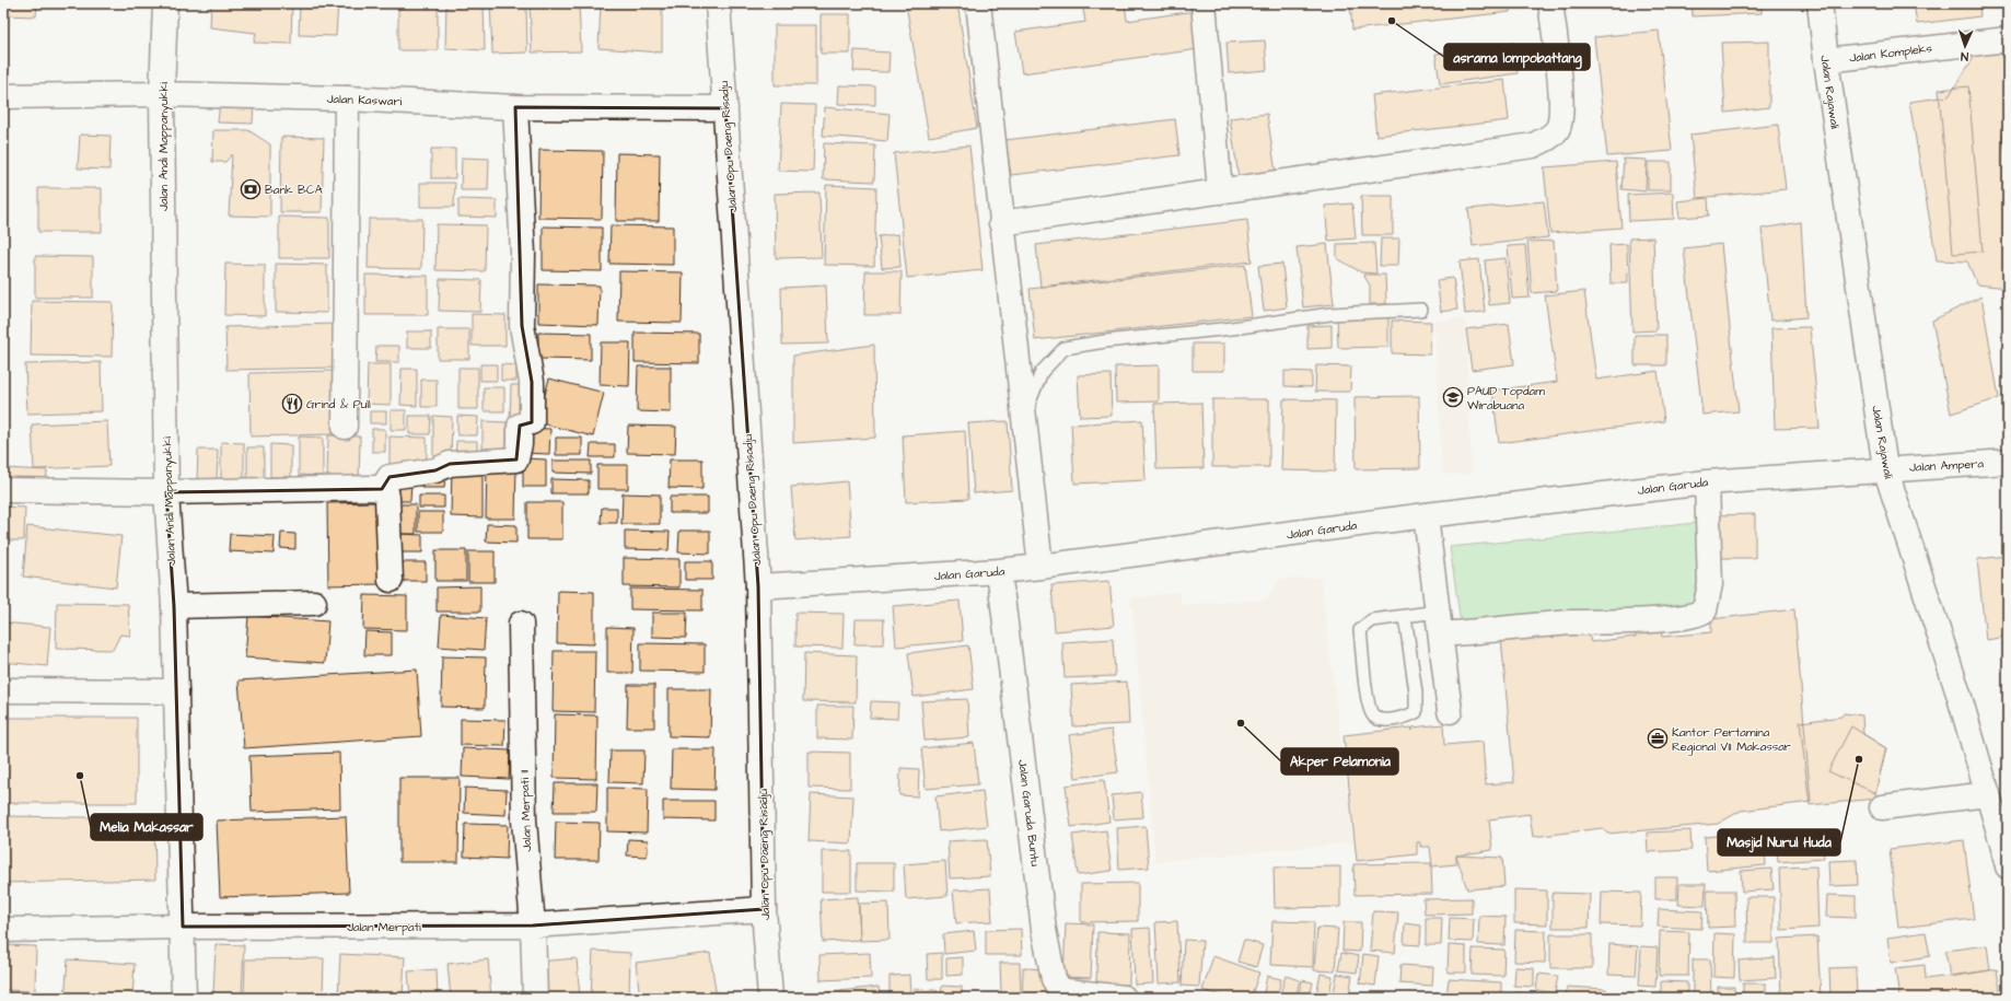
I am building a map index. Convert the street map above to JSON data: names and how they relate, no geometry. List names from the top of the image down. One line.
{"streets":{"street":["Jalan Kompleks","Jalan Rajawali","Jalan Kaswari","Jalan Andi Mappanyukki","Jalan Opu Daeng Risadju","Jalan Ampera","Jalan Garuda","Jalan Merpati II","Jalan Garuda Buntu","Jalan Merpati"]},"crossings":[["Jalan Kompleks","Jalan Rajawali"],["Jalan Rajawali","Jalan Ampera"],["Jalan Rajawali","Jalan Garuda"],["Jalan Kaswari","Jalan Andi Mappanyukki"],["Jalan Kaswari","Jalan Opu Daeng Risadju"],["Jalan Andi Mappanyukki","Jalan Merpati"],["Jalan Opu Daeng Risadju","Jalan Garuda"],["Jalan Opu Daeng Risadju","Jalan Merpati"],["Jalan Ampera","Jalan Garuda"],["Jalan Garuda","Jalan Garuda Buntu"],["Jalan Merpati II","Jalan Merpati"]],"places":{"other":["asrama lompobattang","Akper Pelamonia","Masjid Nurul Huda","Melia Makassar"],"bank":["Bank BCA"],"school or university":["PAUD Topdam Wirabuana"],"restaurant":["Grind & Pull"],"office":["Kantor Pertamina Regional VII Makassar"]},"north":"bottom"}
